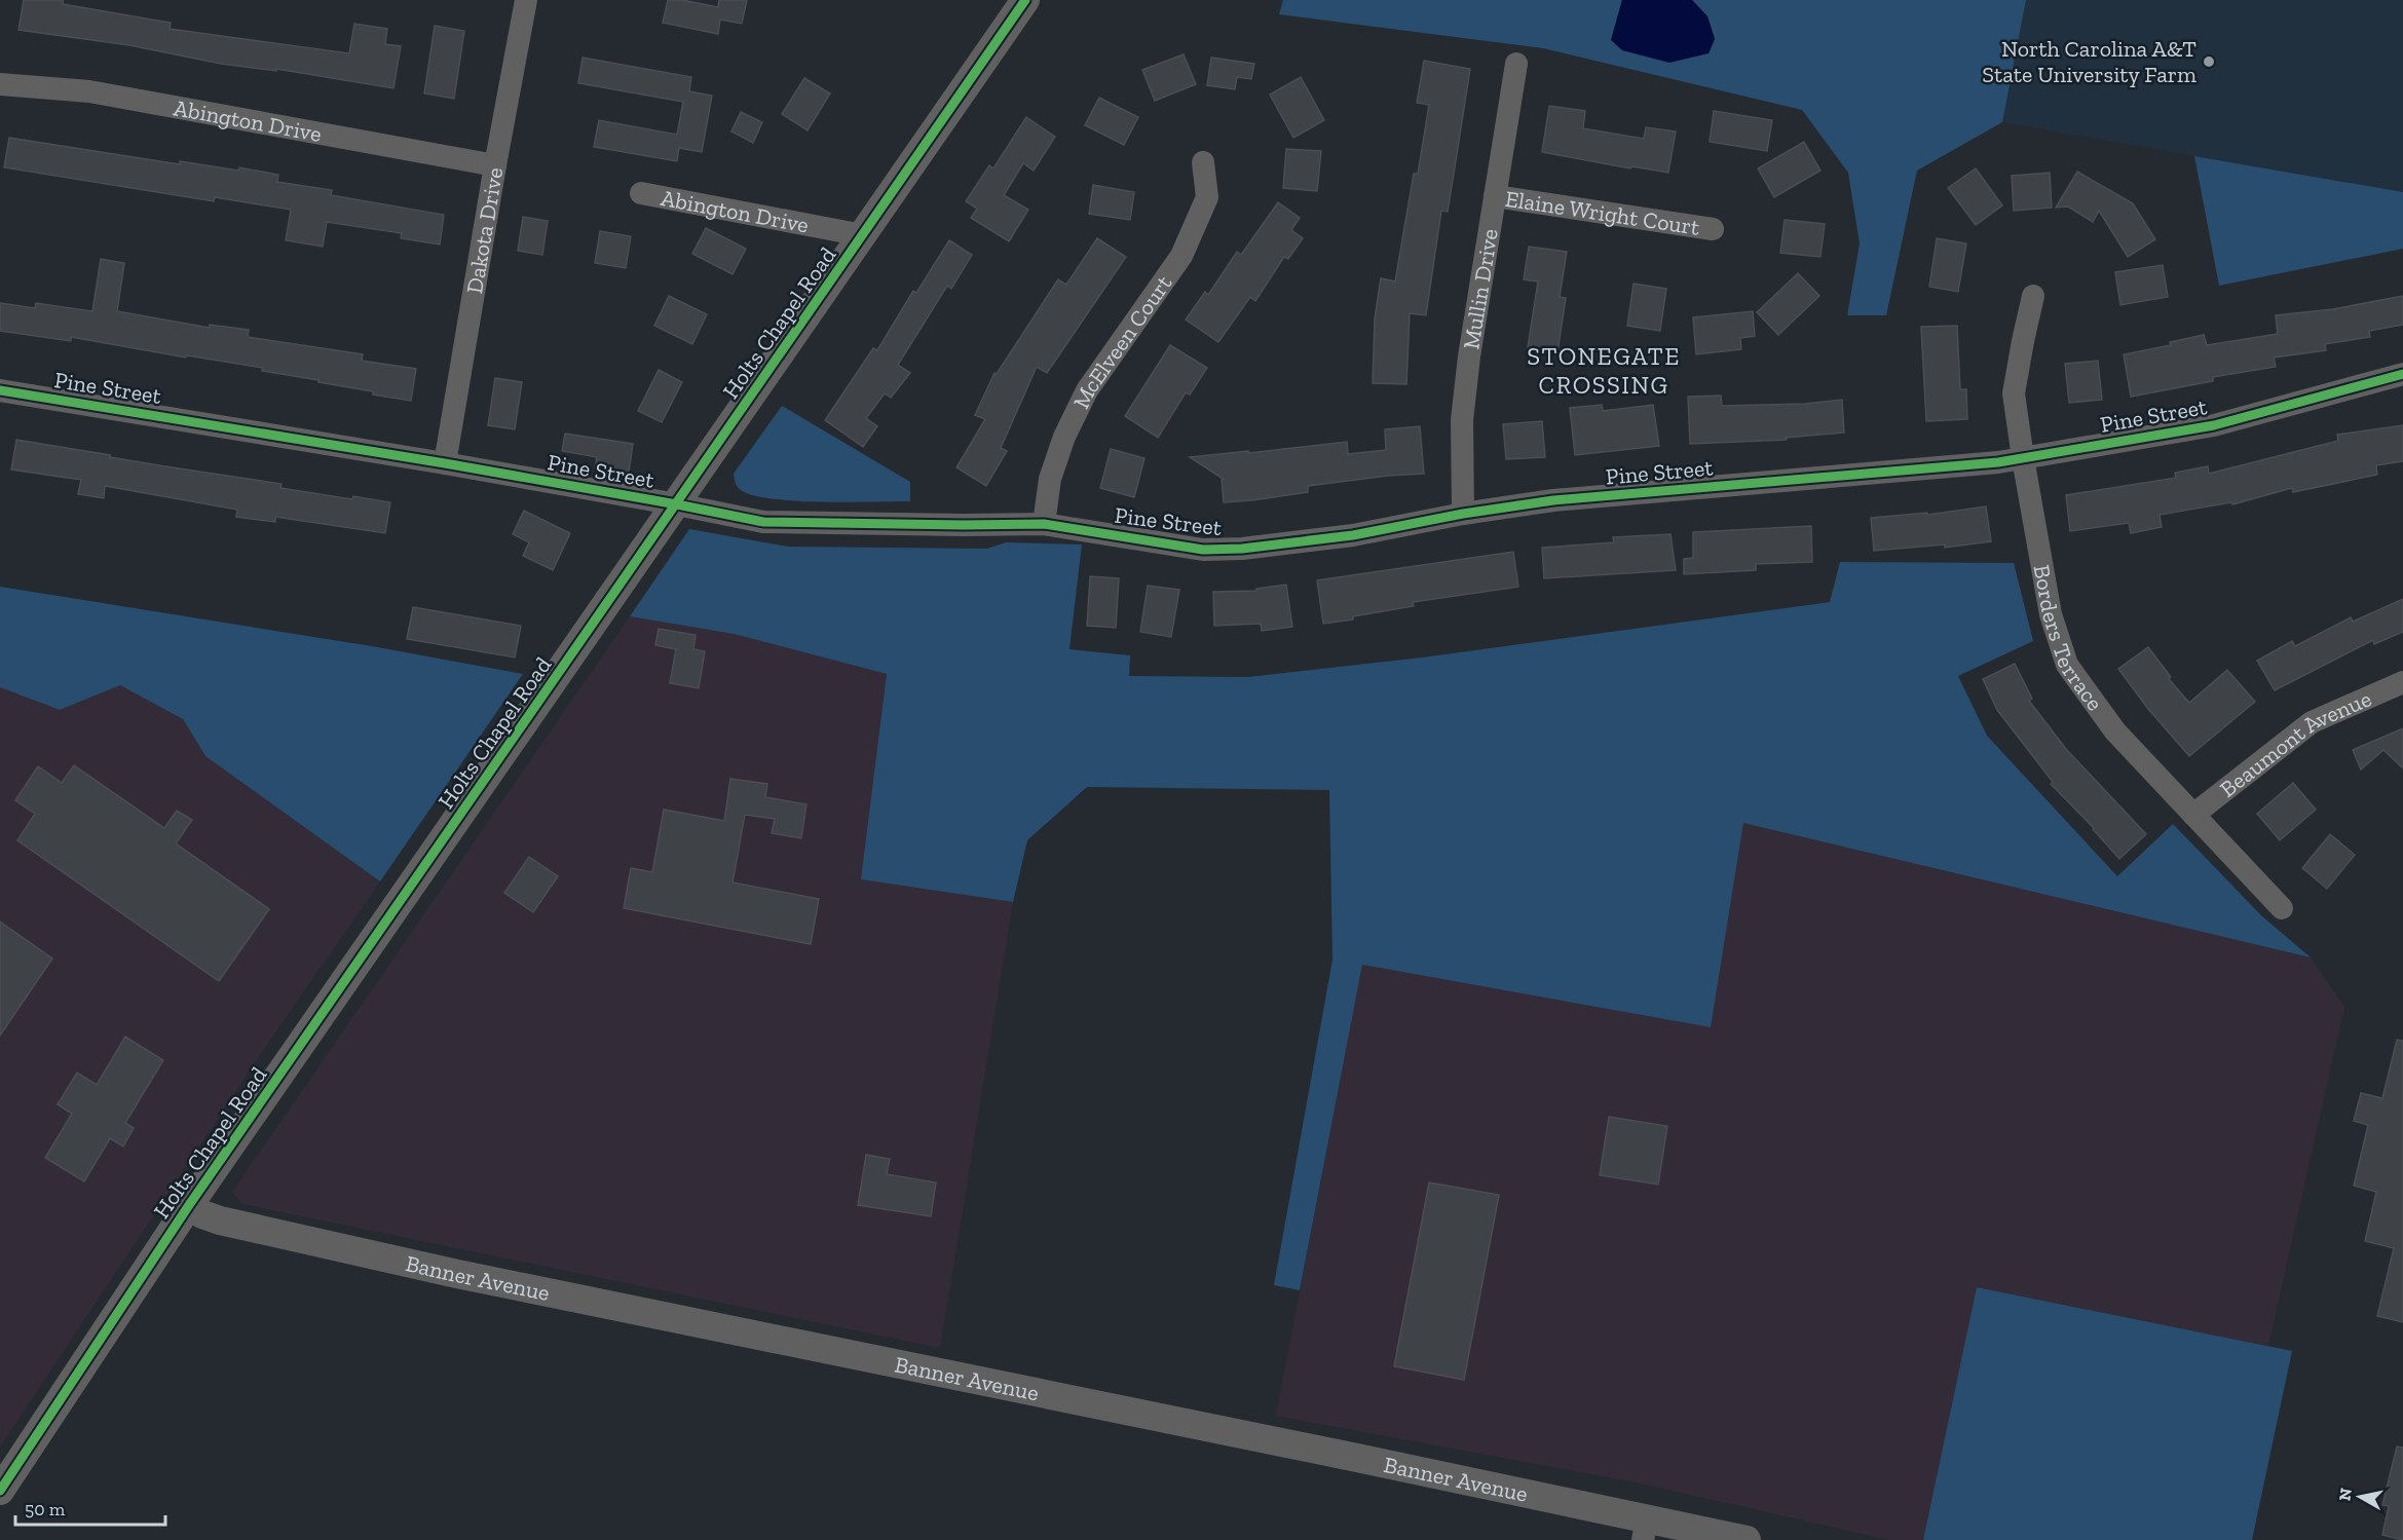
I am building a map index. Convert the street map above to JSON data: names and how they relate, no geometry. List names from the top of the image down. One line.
{"streets":{"street":["Abington Drive","Elaine Wright Court","Dakota Drive","Mullin Drive","Holts Chapel Road","McElveen Court","Pine Street","Borders Terrace","Beaumont Avenue","Banner Avenue"]},"crossings":[["Abington Drive","Dakota Drive"],["Abington Drive","Holts Chapel Road"],["Elaine Wright Court","Mullin Drive"],["Dakota Drive","Pine Street"],["Mullin Drive","Pine Street"],["Holts Chapel Road","Pine Street"],["Holts Chapel Road","Banner Avenue"],["McElveen Court","Pine Street"],["Pine Street","Borders Terrace"],["Borders Terrace","Beaumont Avenue"]],"districts":["STONEGATE CROSSING"],"places":["North Carolina A&T State University Farm"],"scale_bar":"50 m","north":"left"}
